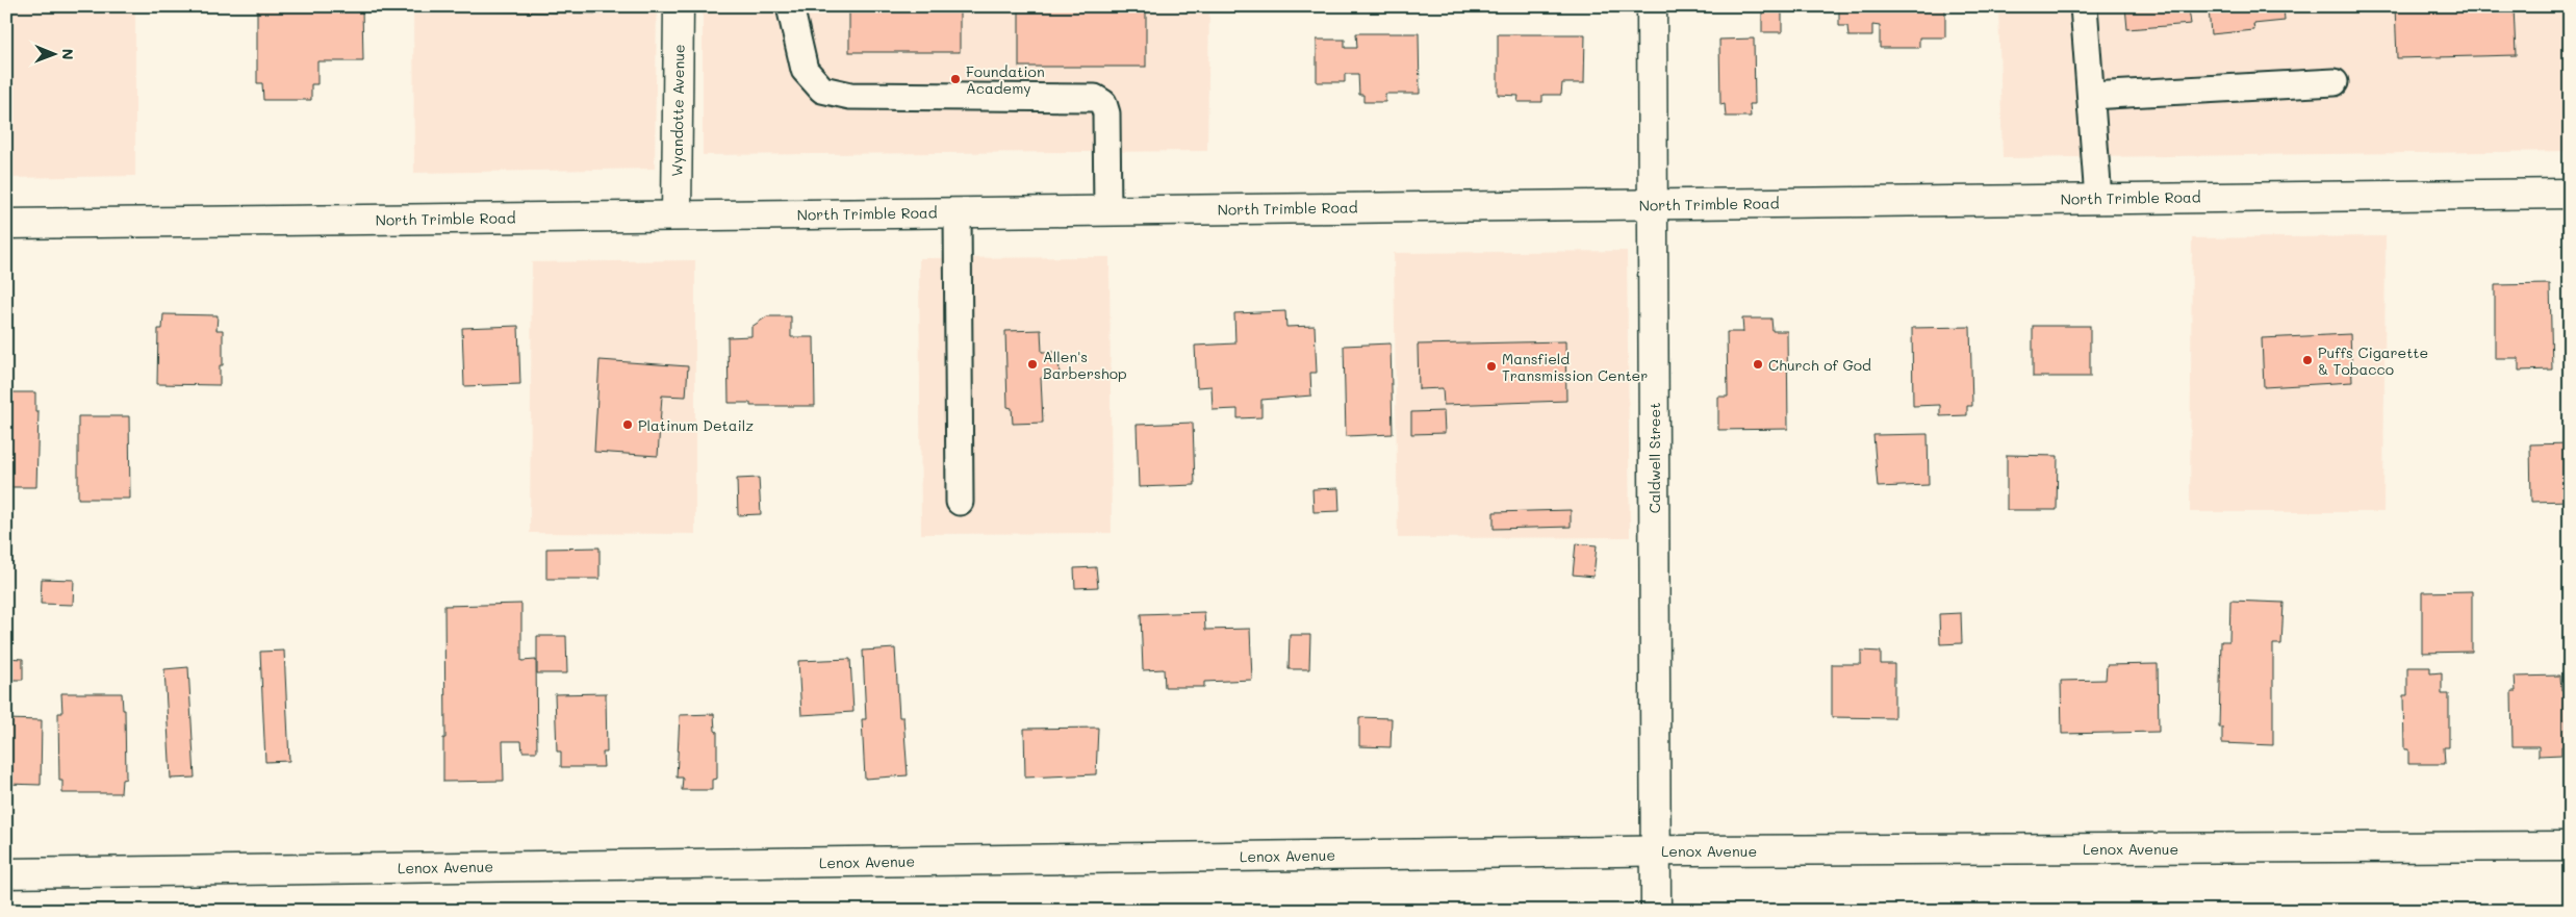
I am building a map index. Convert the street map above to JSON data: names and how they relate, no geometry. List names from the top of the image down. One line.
{"streets":{"street":["Wyandotte Avenue","North Trimble Road","Caldwell Street","Lenox Avenue"]},"crossings":[["Wyandotte Avenue","North Trimble Road"],["North Trimble Road","Caldwell Street"],["Caldwell Street","Lenox Avenue"]],"places":["Foundation Academy","Puffs Cigarette & Tobacco","Allen's Barbershop","Church of God","Mansfield Transmission Center","Platinum Detailz"],"north":"right"}
